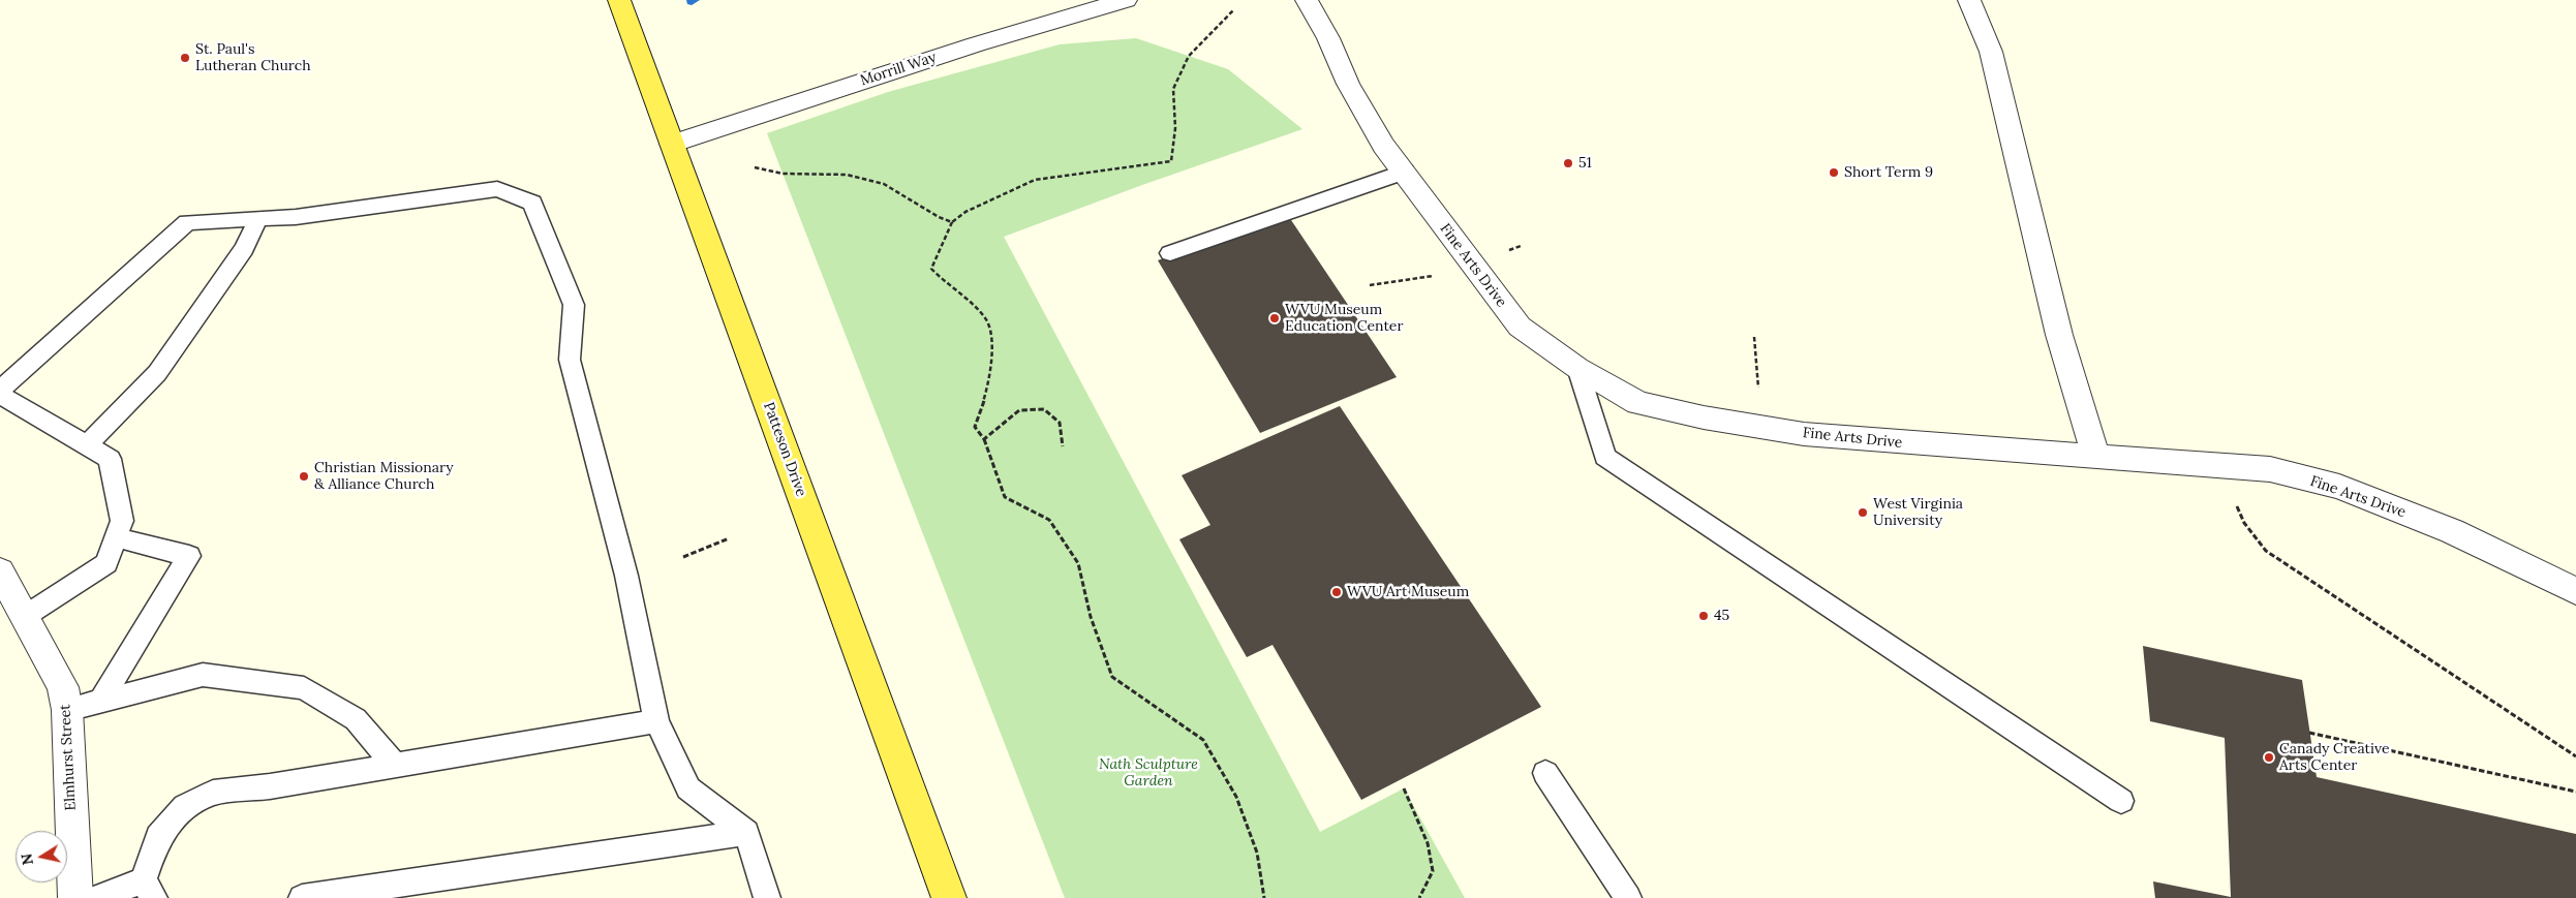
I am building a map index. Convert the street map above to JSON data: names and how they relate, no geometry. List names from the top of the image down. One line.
{"streets":{"main road":["Patteson Drive"],"street":["Morrill Way","Fine Arts Drive","Elmhurst Street"]},"crossings":[["Morrill Way","Patteson Drive"]],"parks":["Nath Sculpture Garden"],"places":["St. Paul's Lutheran Church","51","Short Term 9","WVU Museum Education Center","Christian Missionary & Alliance Church","West Virginia University","WVU Art Museum","45","Canady Creative Arts Center"],"north":"left"}
